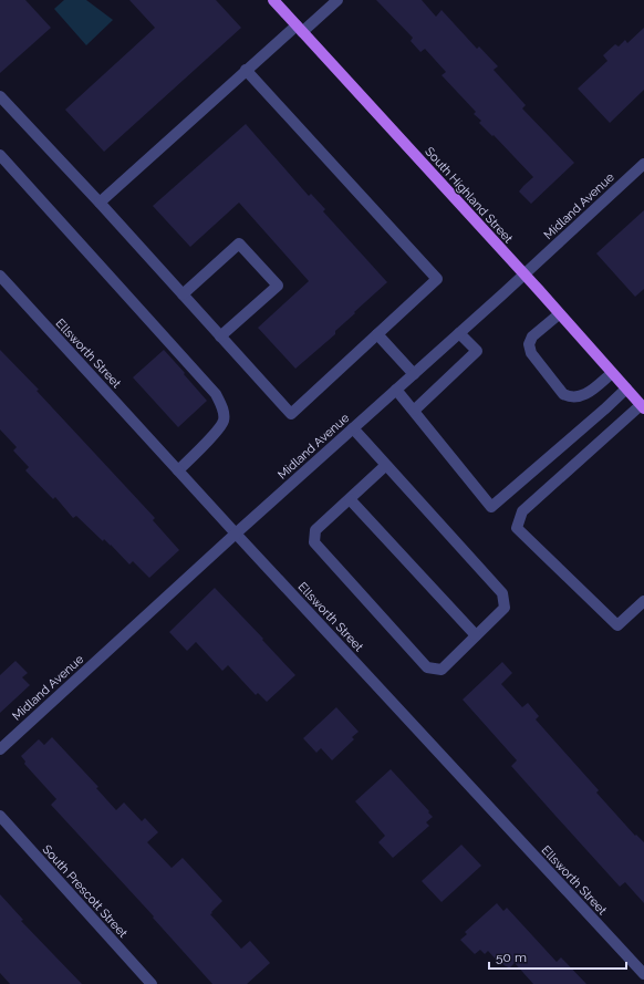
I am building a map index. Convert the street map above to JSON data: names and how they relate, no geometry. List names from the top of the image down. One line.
{"streets":{"main road":["South Highland Street"],"street":["Midland Avenue","Ellsworth Street","South Prescott Street"]},"crossings":[["South Highland Street","Midland Avenue"],["Midland Avenue","Ellsworth Street"]],"scale_bar":"50 m"}
